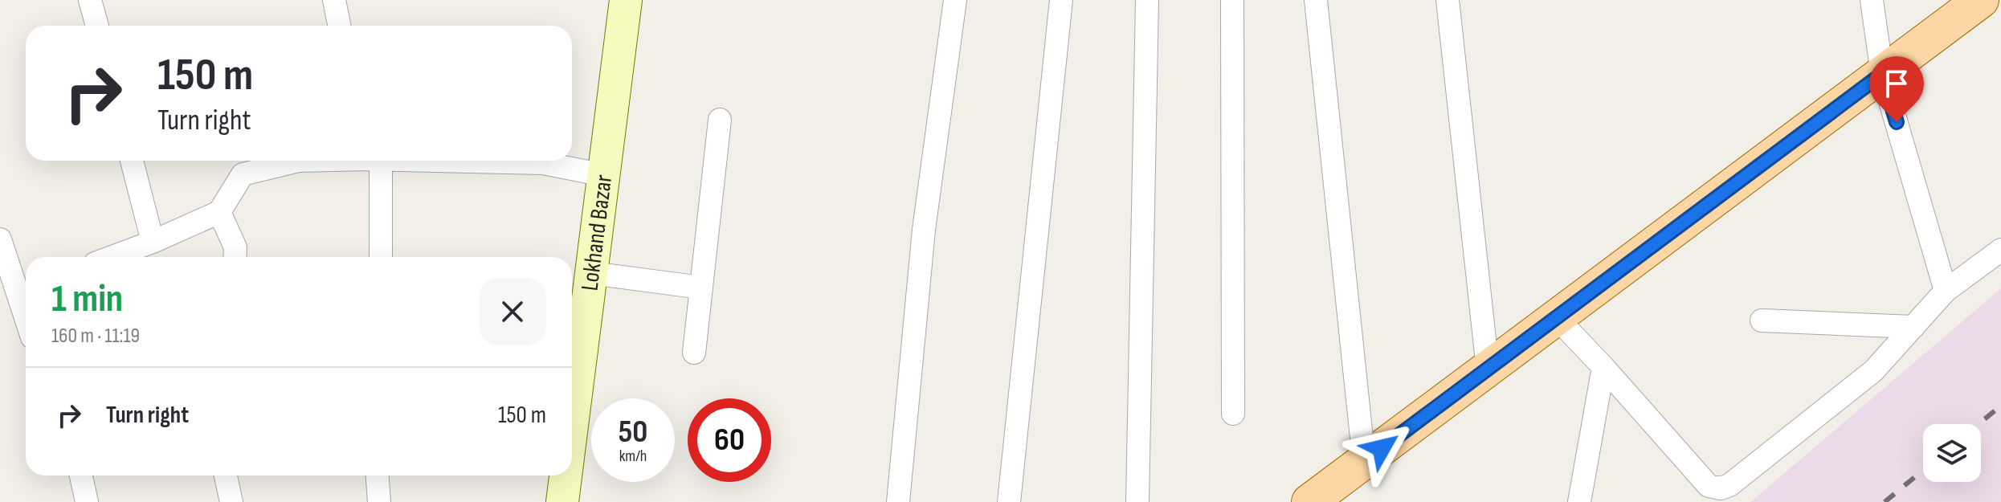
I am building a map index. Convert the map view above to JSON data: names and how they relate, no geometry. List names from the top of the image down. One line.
{"streets":{"main road":["Lokhand Bazar"]},"page":{"turn":["150 m","Turn right"],"heading":["1 min","160 m · 11:19"],"list":[{"name":"Turn right","value":"150 m"}],"speed":"50 km/h","limit":"60"}}
